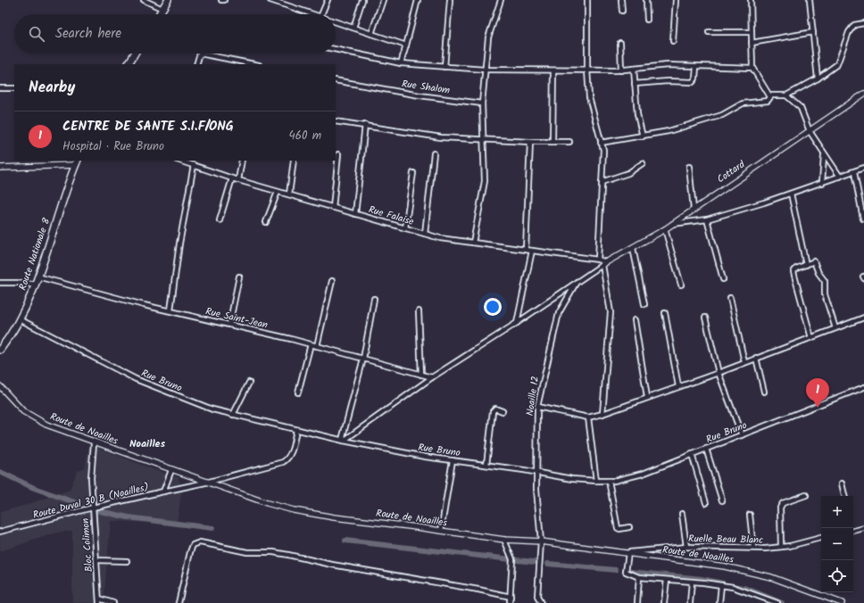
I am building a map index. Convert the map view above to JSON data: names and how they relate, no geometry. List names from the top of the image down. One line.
{"streets":{"main road":["Route Nationale 8"],"street":["Rue Shalom","Cottard","Rue Falaise","Rue Saint-Jean","Rue Bruno","Noaille 12","Route de Noailles","Route Duval 30 B (Noailles)","Ruelle Beau Blanc","Bloc Colimon"]},"crossings":[["Cottard","Rue Falaise"],["Route Nationale 8","Rue Saint-Jean"],["Route Nationale 8","Rue Bruno"],["Rue Bruno","Noaille 12"],["Noaille 12","Route de Noailles"],["Route de Noailles","Route Duval 30 B (Noailles)"],["Route de Noailles","Ruelle Beau Blanc"],["Route de Noailles","Bloc Colimon"],["Route Duval 30 B (Noailles)","Bloc Colimon"]],"districts":["Noailles"],"page":{"search":"Search here","heading":"Nearby","list":[{"mark":"1","name":"CENTRE DE SANTE S.I.F/ONG","note":"Hospital · Rue Bruno","value":"460 m"}],"pins":"1","map_buttons":["+","−"]}}
